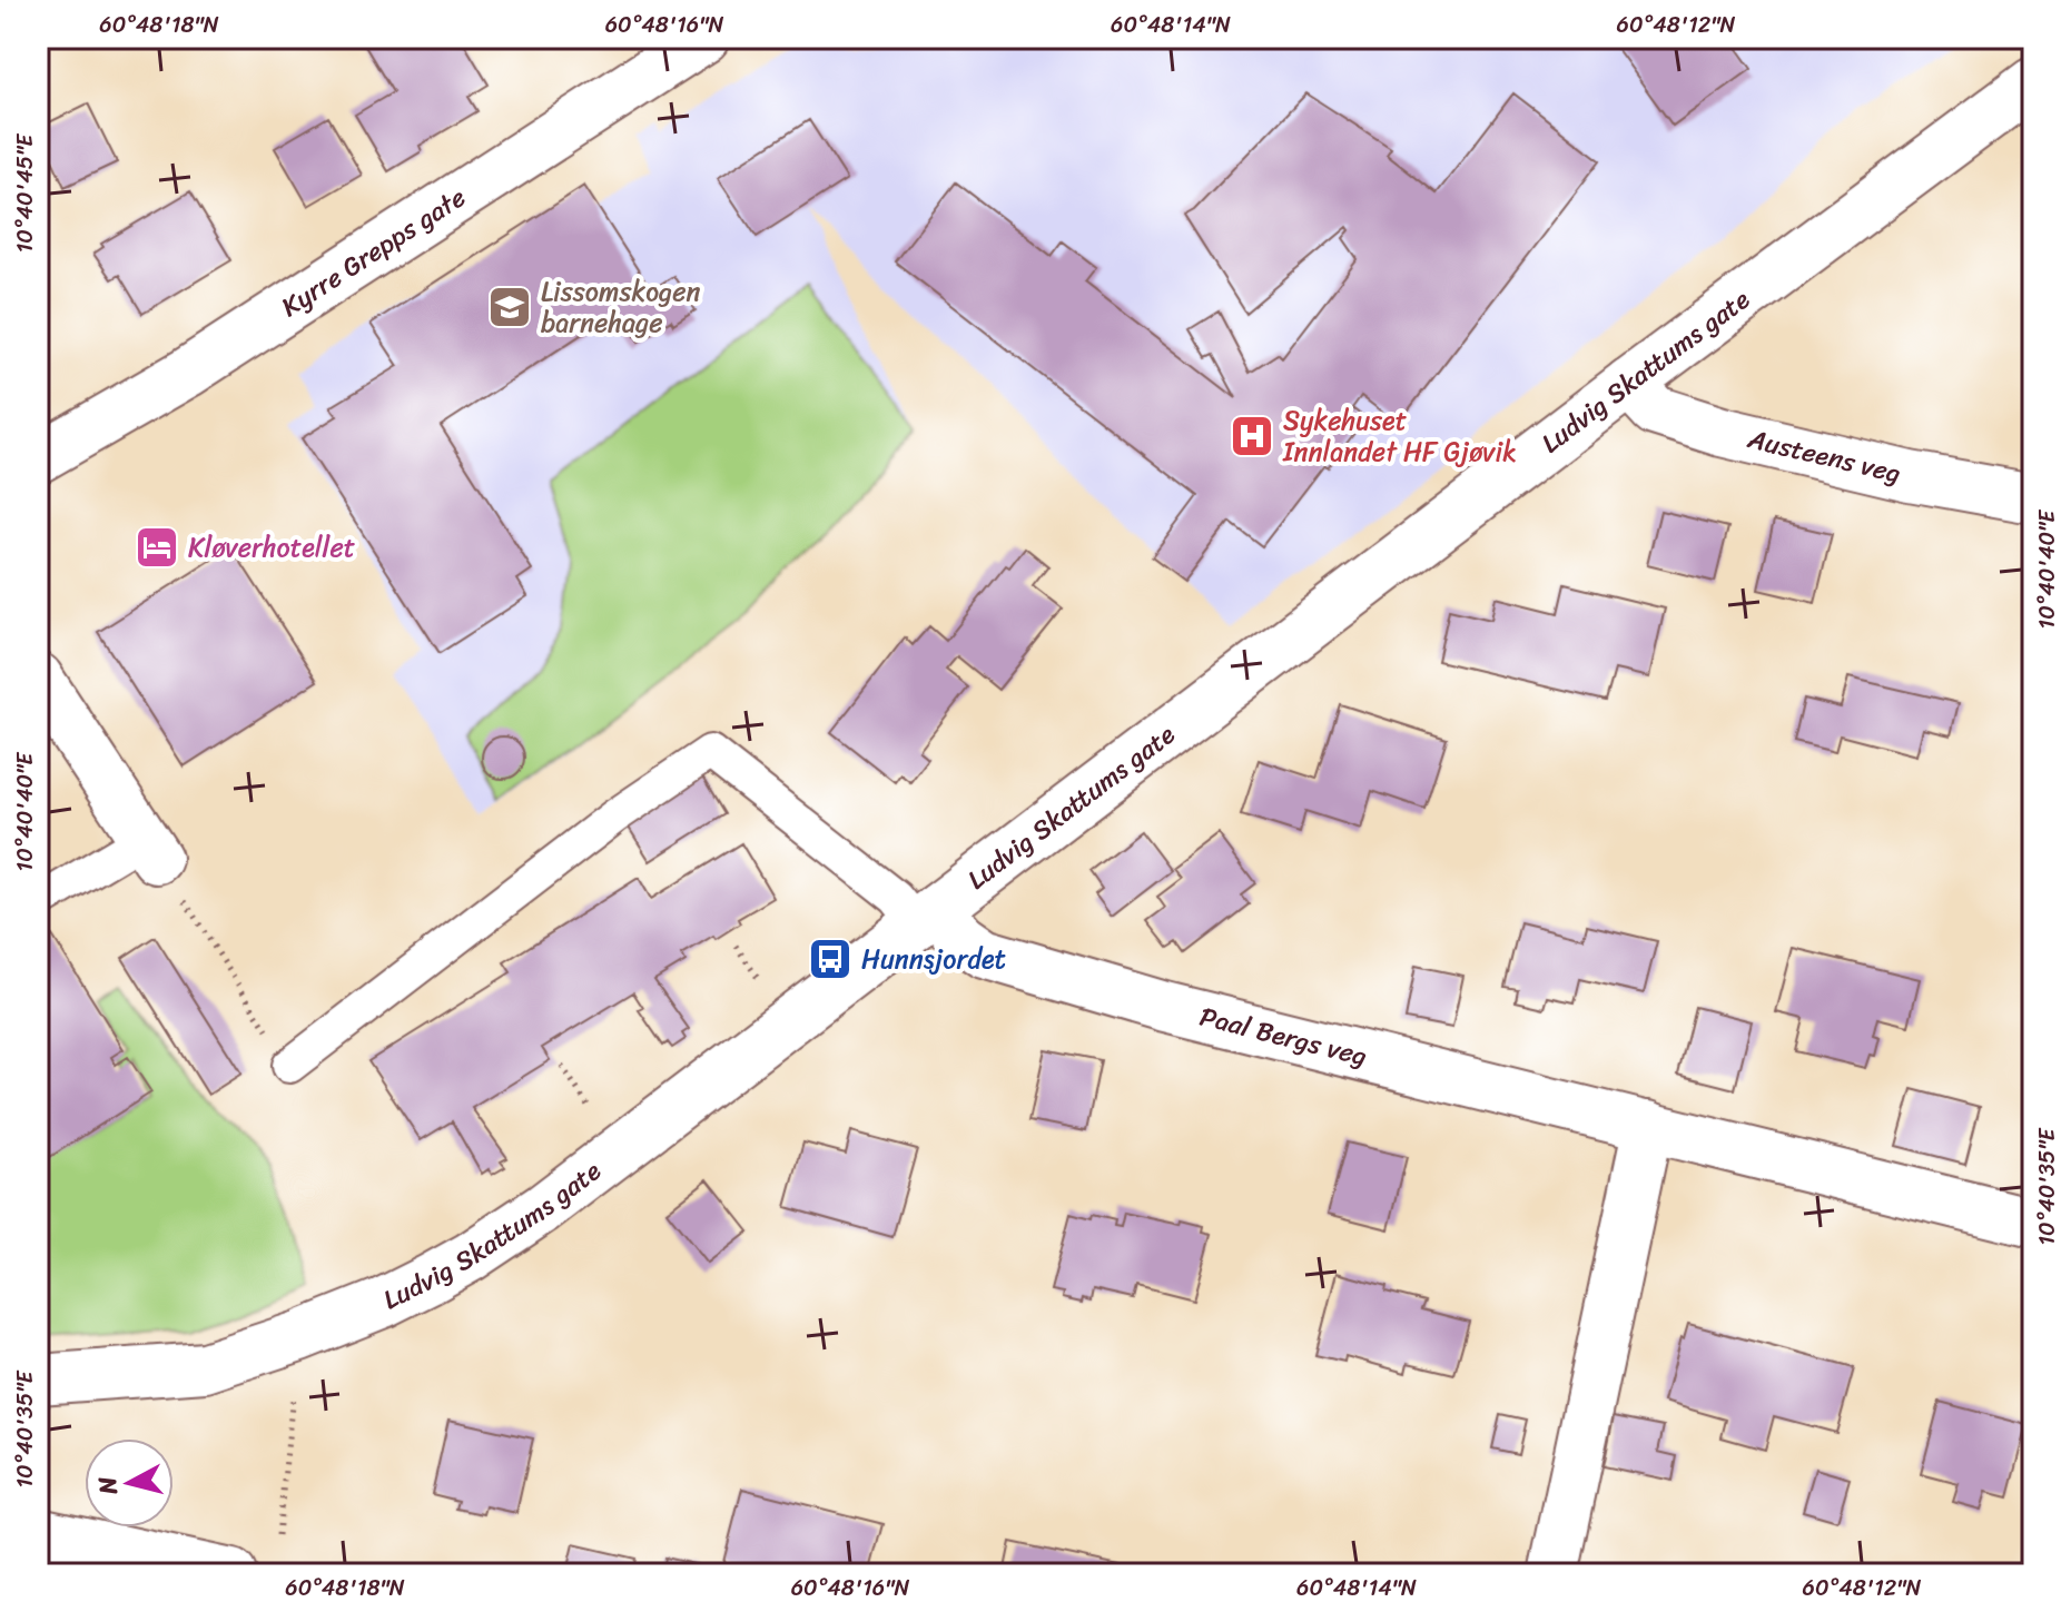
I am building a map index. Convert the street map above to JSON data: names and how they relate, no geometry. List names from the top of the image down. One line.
{"streets":{"street":["Kyrre Grepps gate","Ludvig Skattums gate","Austeens veg","Paal Bergs veg"]},"crossings":[["Ludvig Skattums gate","Austeens veg"],["Ludvig Skattums gate","Paal Bergs veg"]],"places":{"school or university":["Lissomskogen barnehage"],"hospital":["Sykehuset Innlandet HF Gjøvik"],"hotel":["Kløverhotellet"],"bus stop":["Hunnsjordet"]},"north":"left","coordinates":["60°48'18\"N","60°48'16\"N","60°48'14\"N","60°48'12\"N","10°40'45\"E","10°40'40\"E","10°40'35\"E"]}
